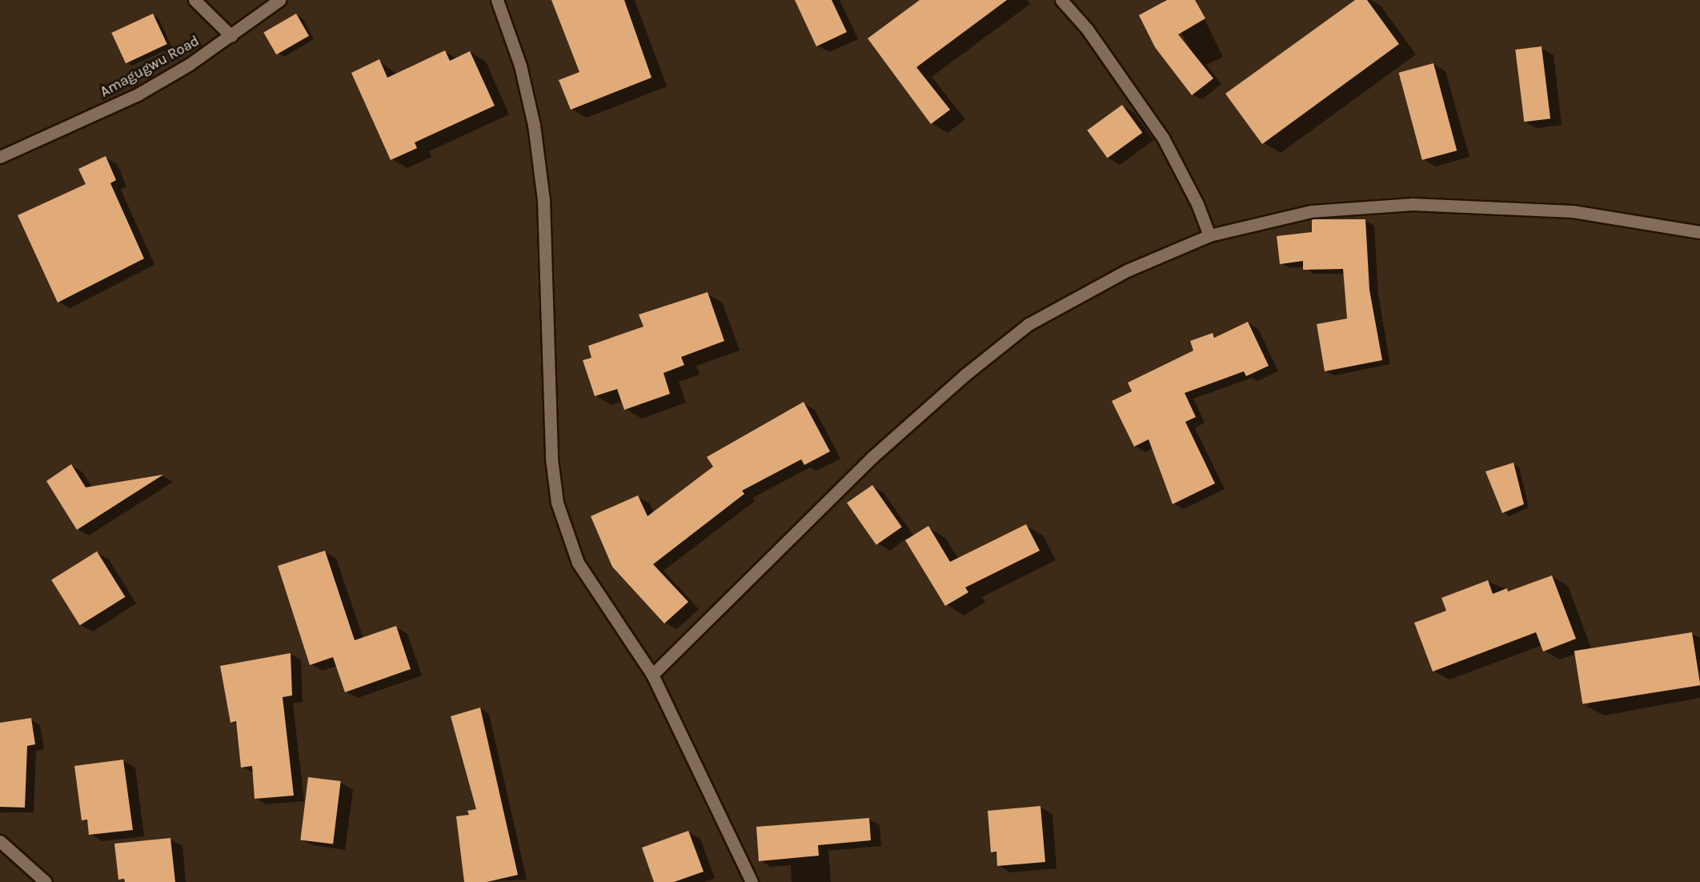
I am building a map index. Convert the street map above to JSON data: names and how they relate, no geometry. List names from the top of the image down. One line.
{"streets":{"street":["Amagugwu Road"]}}
